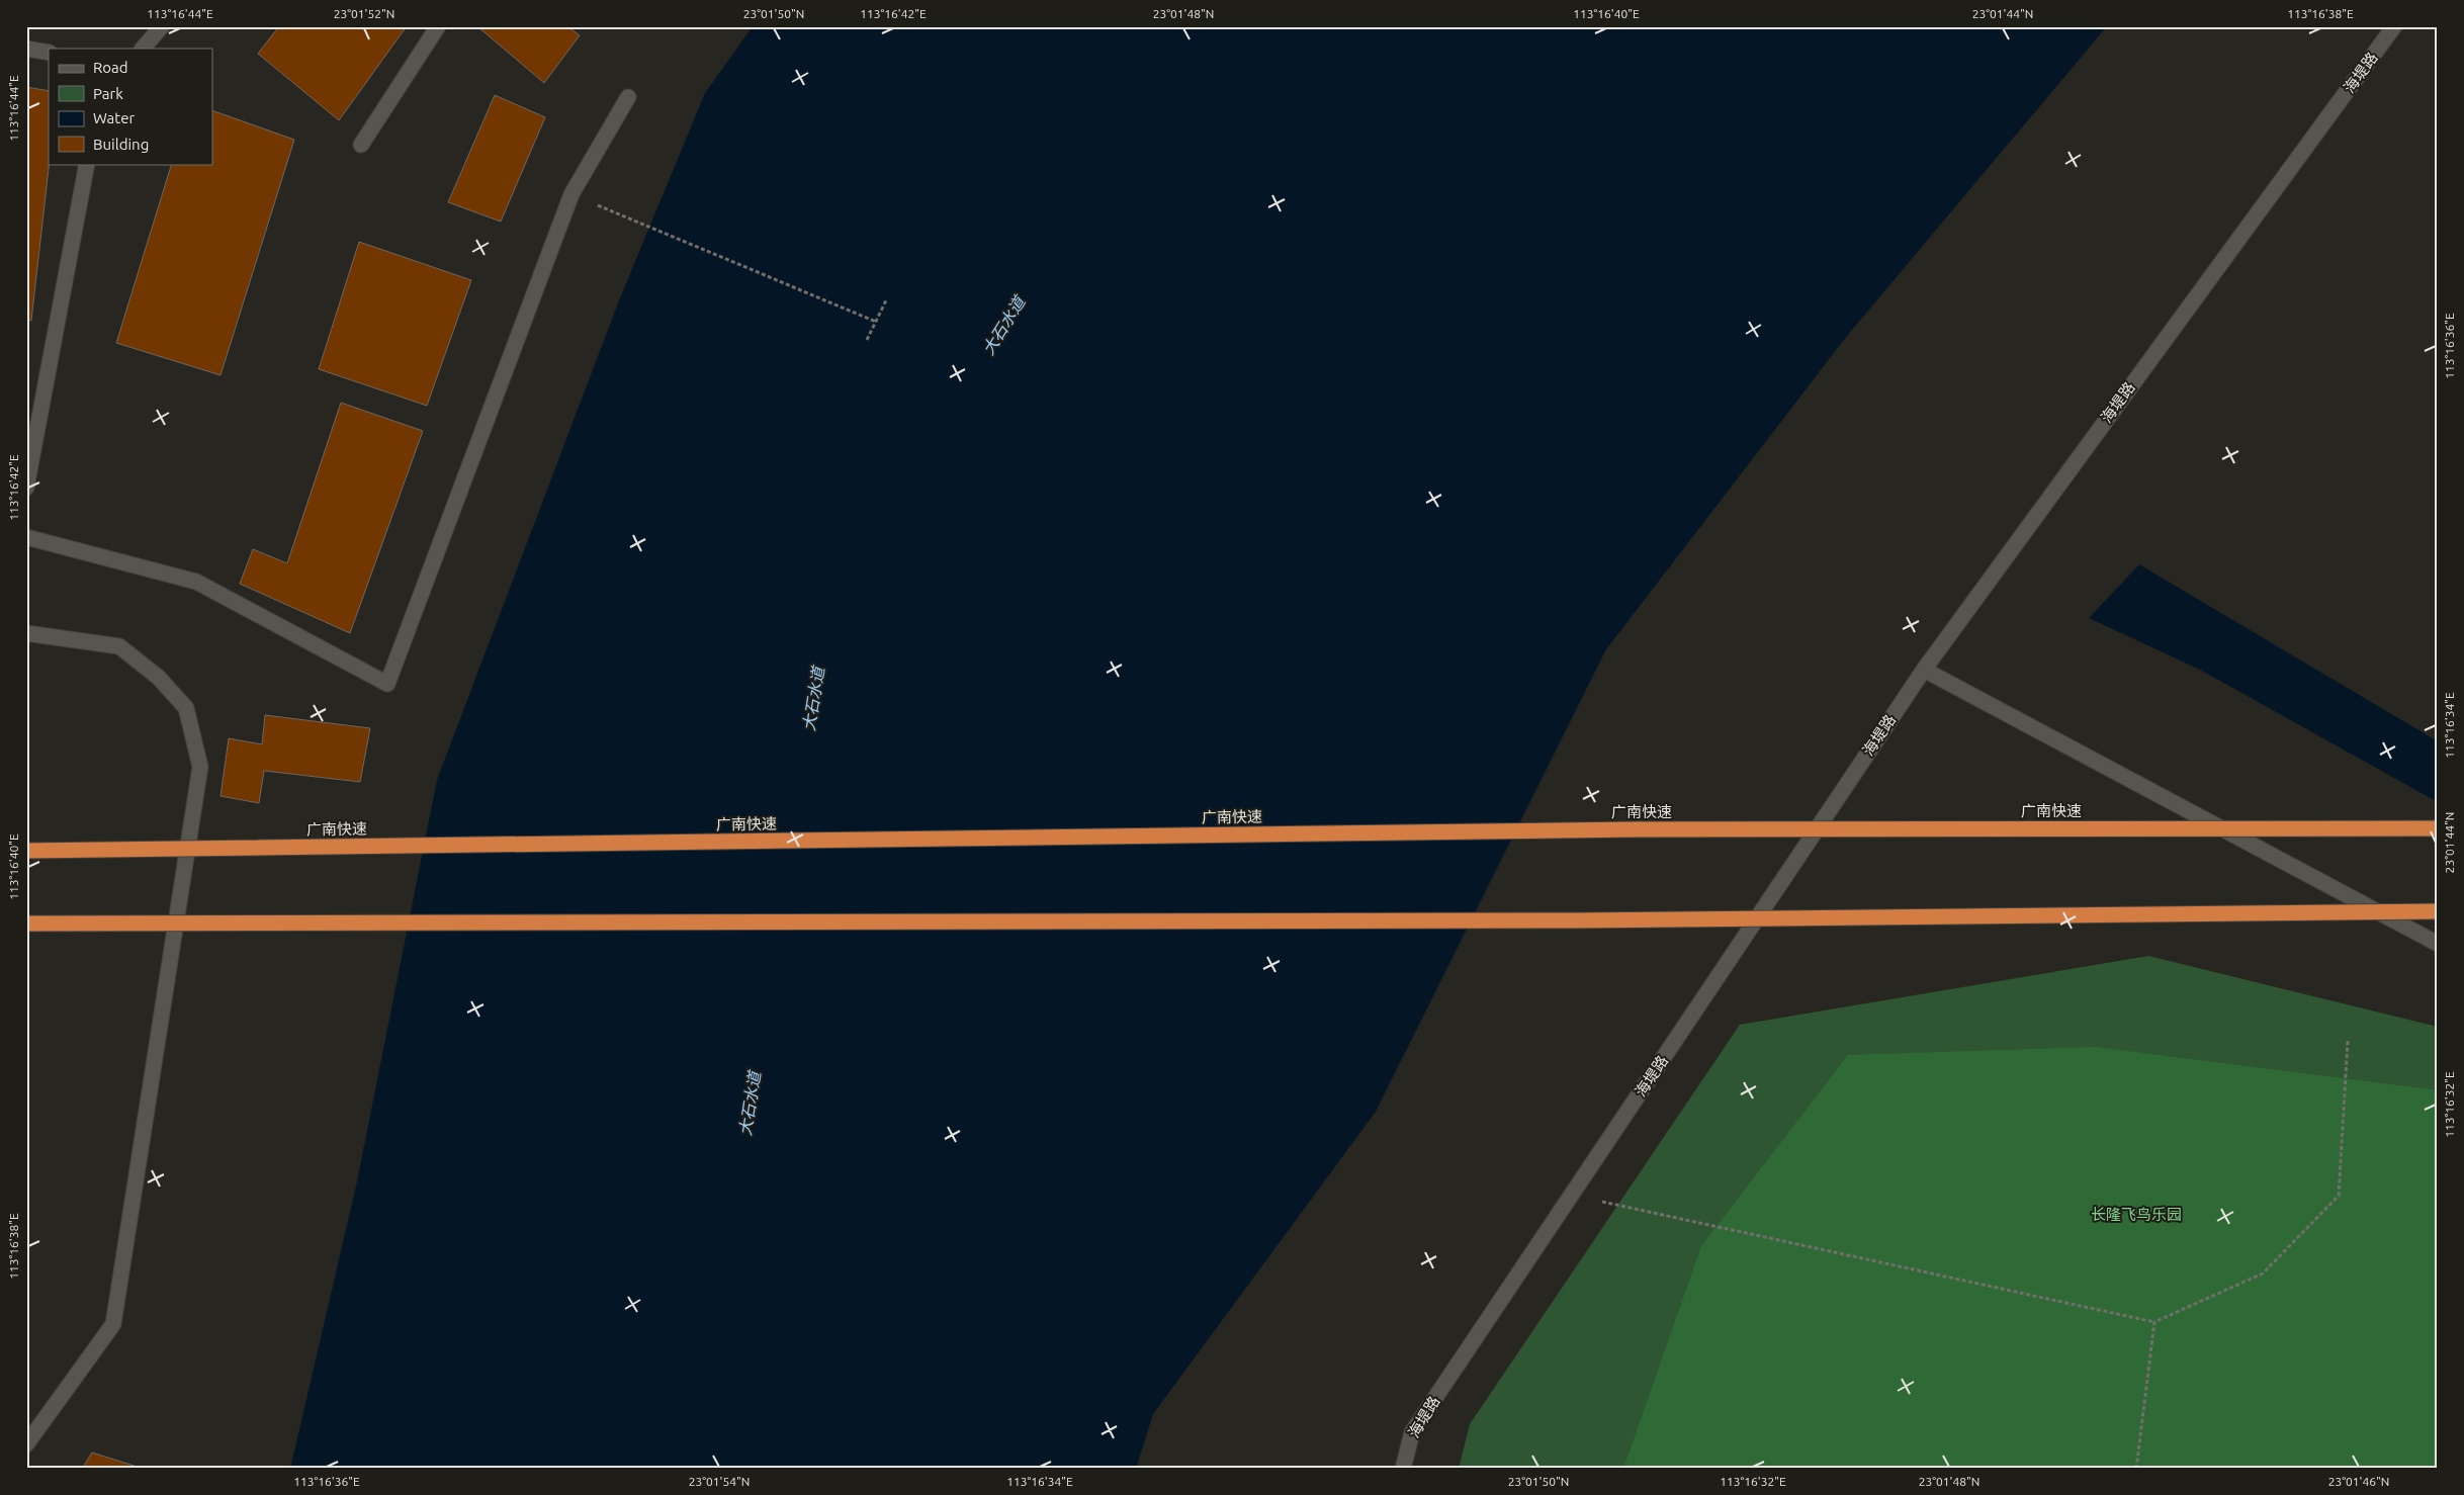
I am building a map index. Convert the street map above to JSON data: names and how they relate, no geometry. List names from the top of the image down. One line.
{"streets":{"highway":["广南快速"],"street":["海堤路"]},"water":["大石水道"],"parks":["长隆飞鸟乐园"],"legend":["Road","Park","Water","Building"],"coordinates":["113°16'44\"E","23°01'52\"N","23°01'50\"N","113°16'42\"E","23°01'48\"N","113°16'40\"E","23°01'44\"N","113°16'38\"E","113°16'36\"E","113°16'34\"E","113°16'32\"E","23°01'54\"N","23°01'46\"N"]}
